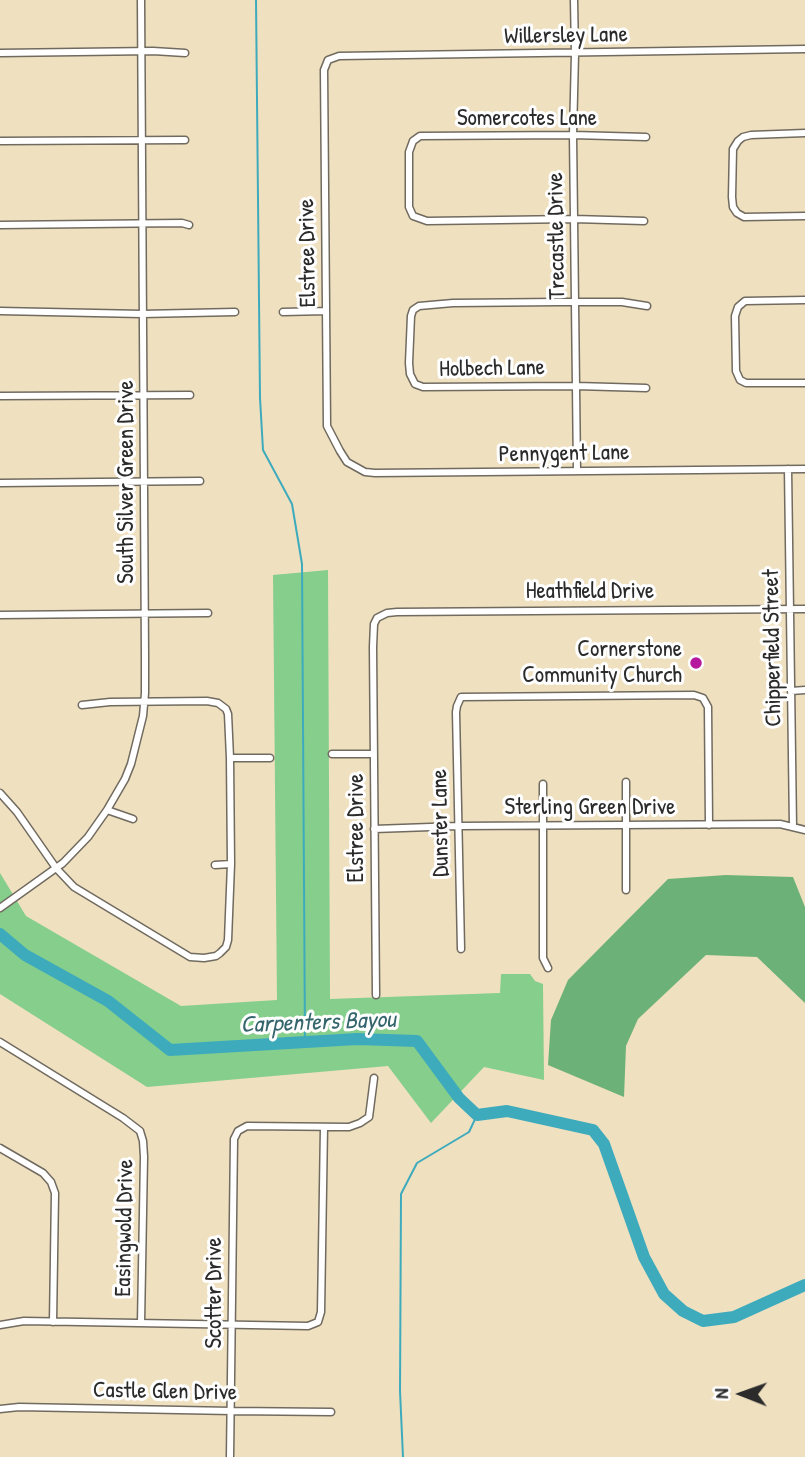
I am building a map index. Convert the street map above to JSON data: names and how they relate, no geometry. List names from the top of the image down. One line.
{"streets":{"street":["Willersley Lane","Somercotes Lane","Trecastle Drive","Elstree Drive","Holbech Lane","Pennygent Lane","South Silver Green Drive","Heathfield Drive","Chipperfield Street","Sterling Green Drive","Dunster Lane","Easingwold Drive","Scotter Drive","Castle Glen Drive"]},"crossings":[["Willersley Lane","Trecastle Drive"],["Willersley Lane","Elstree Drive"],["Somercotes Lane","Trecastle Drive"],["Trecastle Drive","Holbech Lane"],["Trecastle Drive","Pennygent Lane"],["Elstree Drive","Pennygent Lane"],["Elstree Drive","Heathfield Drive"],["Elstree Drive","Sterling Green Drive"],["Pennygent Lane","Chipperfield Street"],["Heathfield Drive","Chipperfield Street"],["Chipperfield Street","Sterling Green Drive"],["Sterling Green Drive","Dunster Lane"],["Scotter Drive","Castle Glen Drive"]],"water":["Carpenters Bayou"],"places":["Cornerstone Community Church"],"north":"left"}
